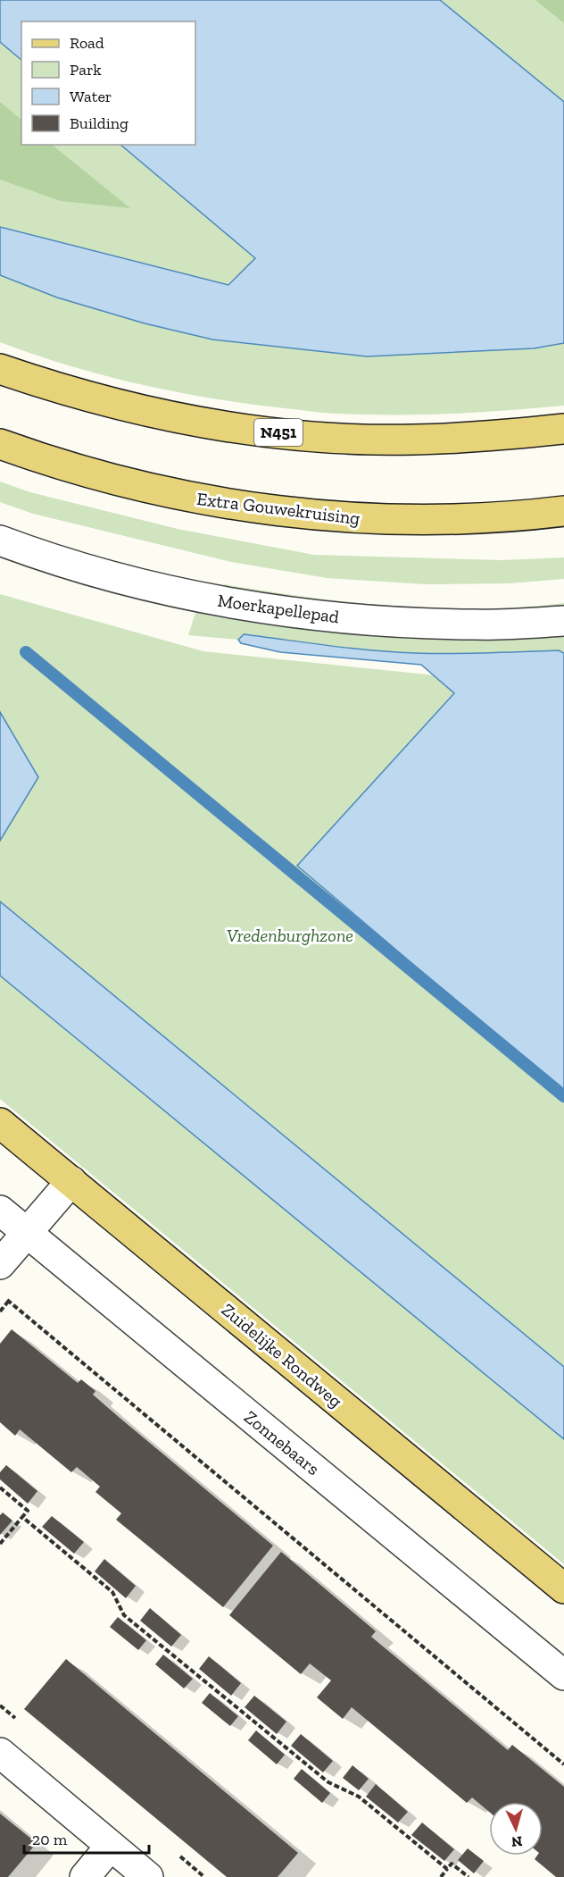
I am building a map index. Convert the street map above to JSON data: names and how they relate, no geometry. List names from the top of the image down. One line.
{"streets":{"main road":["N451","Extra Gouwekruising","Zuidelijke Rondweg"],"street":["Moerkapellepad","Zonnebaars"]},"parks":["Vredenburghzone"],"legend":["Road","Park","Water","Building"],"scale_bar":"20 m","north":"bottom"}
